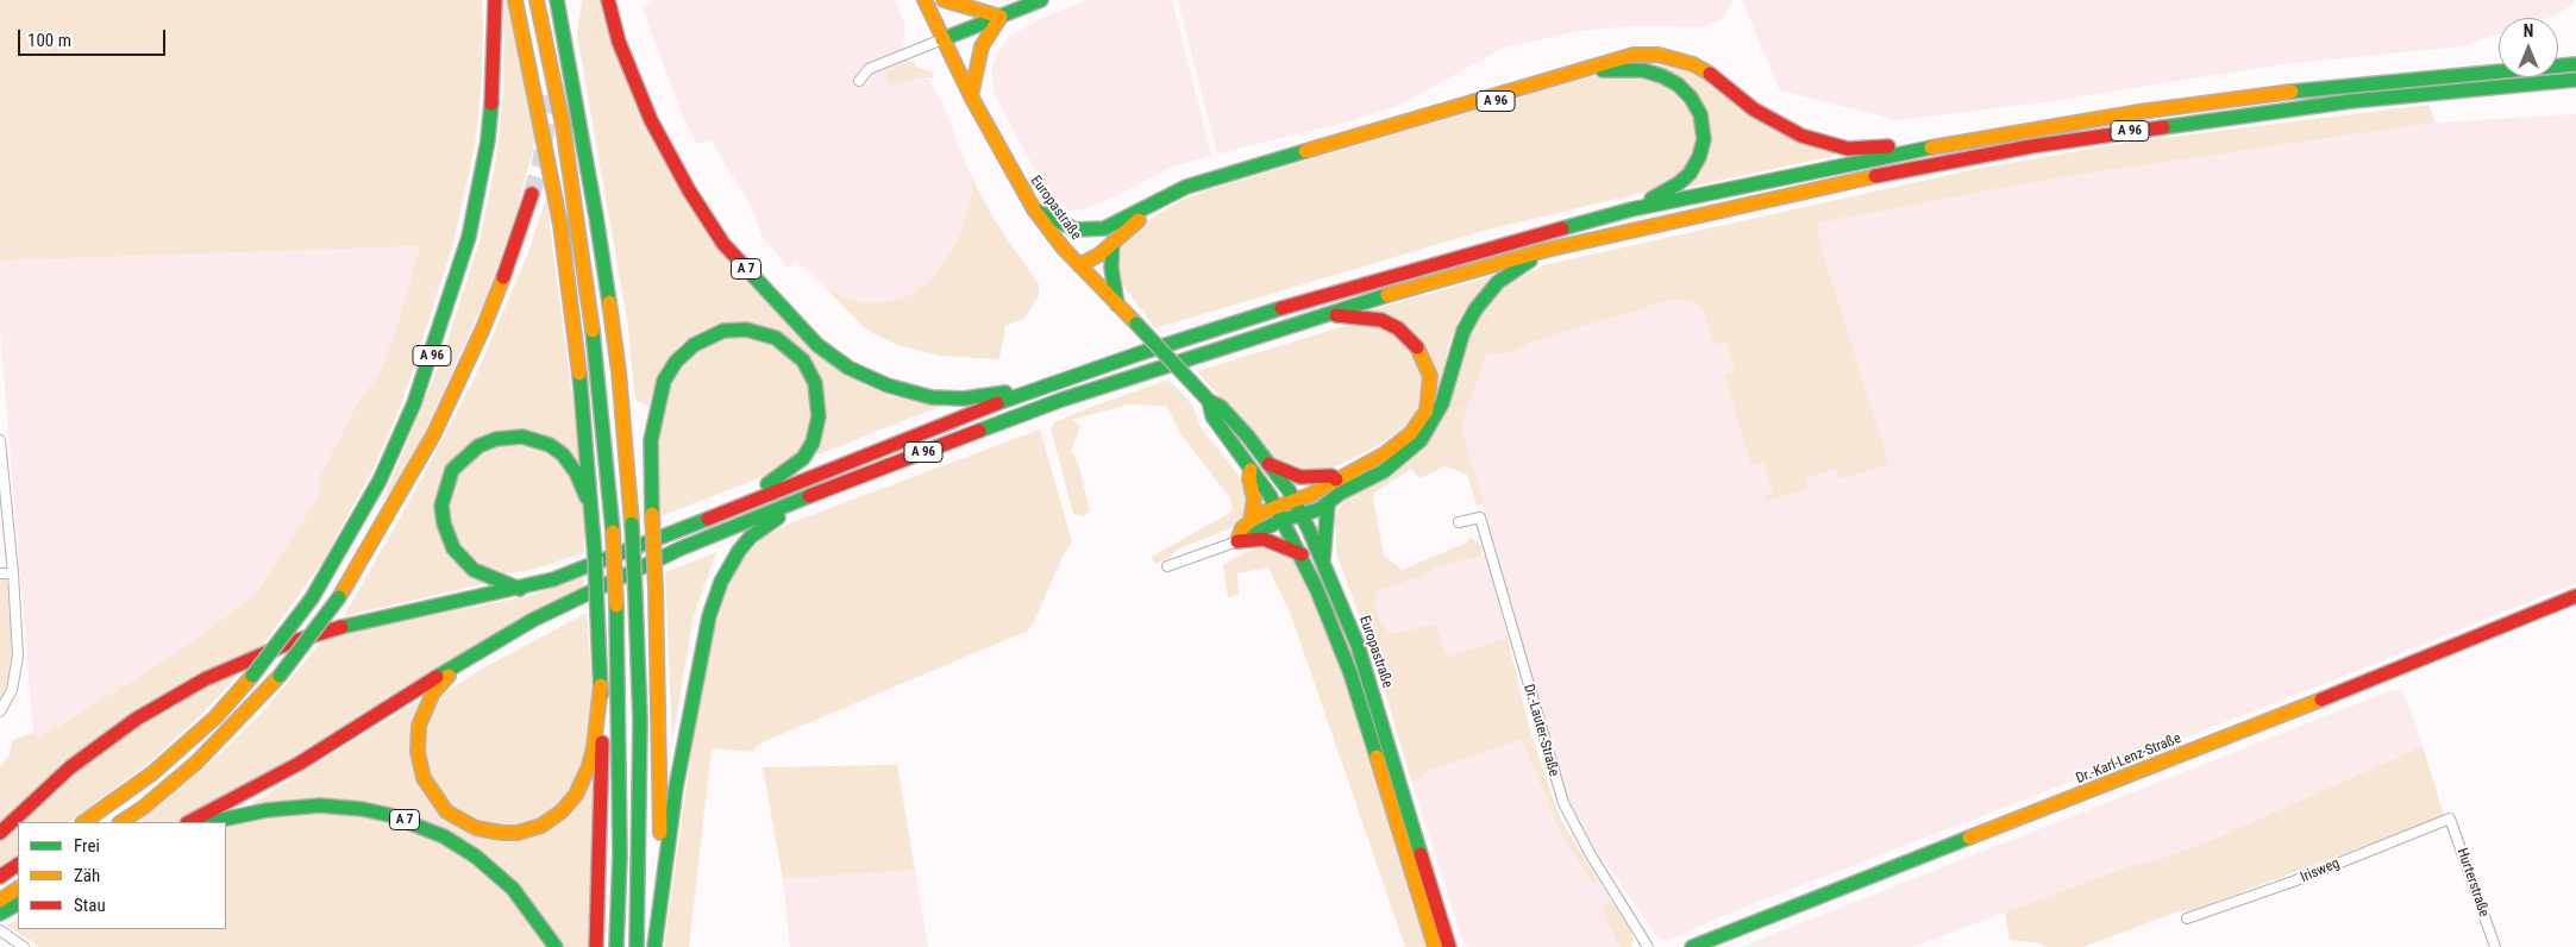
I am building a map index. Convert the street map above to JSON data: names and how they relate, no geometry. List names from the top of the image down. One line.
{"streets":{"main road":["A 96","Europastraße","A 7","Dr.-Karl-Lenz-Straße"],"street":["Dr.-Lauter-Straße","Irisweg","Hurterstraße"]},"crossings":[["A 96","Europastraße"],["A 96","A 7"],["Irisweg","Hurterstraße"]],"legend":["Frei","Zäh","Stau"],"scale_bar":"100 m","north":"top"}
